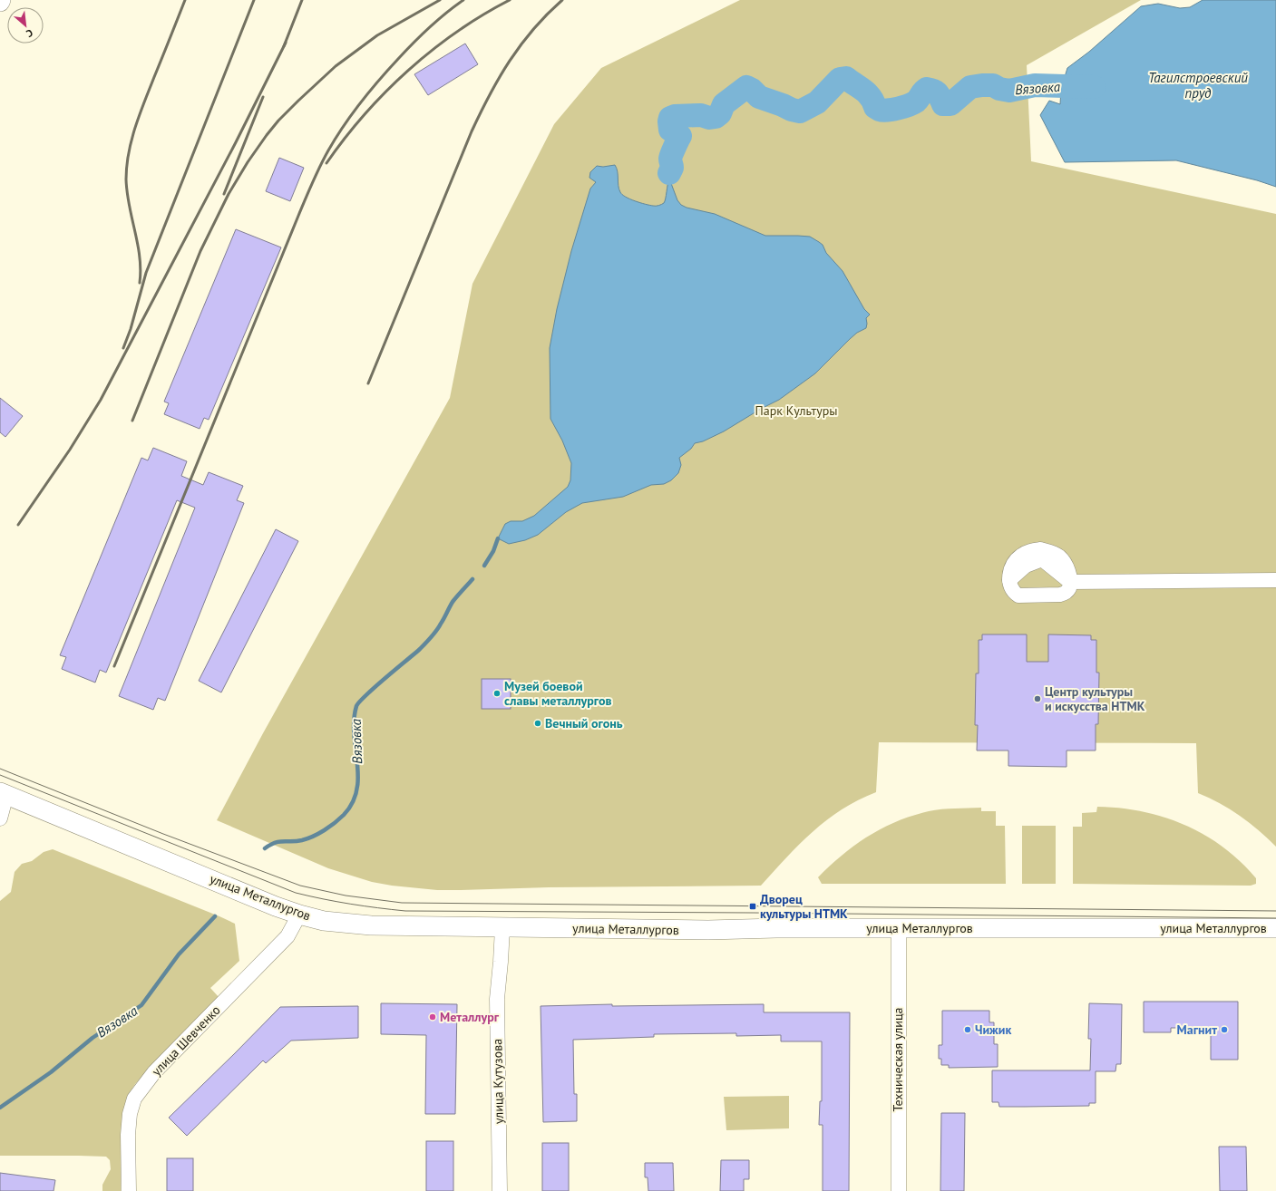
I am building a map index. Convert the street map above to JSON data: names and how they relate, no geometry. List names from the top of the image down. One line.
{"streets":{"main road":["улица Металлургов"],"street":["улица Шевченко","Техническая улица","улица Кутузова"]},"crossings":[["улица Металлургов","улица Шевченко"],["улица Металлургов","Техническая улица"],["улица Металлургов","улица Кутузова"]],"water":["Тагилстроевский пруд","Вязовка"],"parks":["Парк Культуры"],"places":{"other":["Музей боевой славы металлургов","Центр культуры и искусства НТМК","Вечный огонь","Металлург","Чижик","Магнит"],"transit":["Дворец культуры НТМК"]},"north":"bottom right"}
